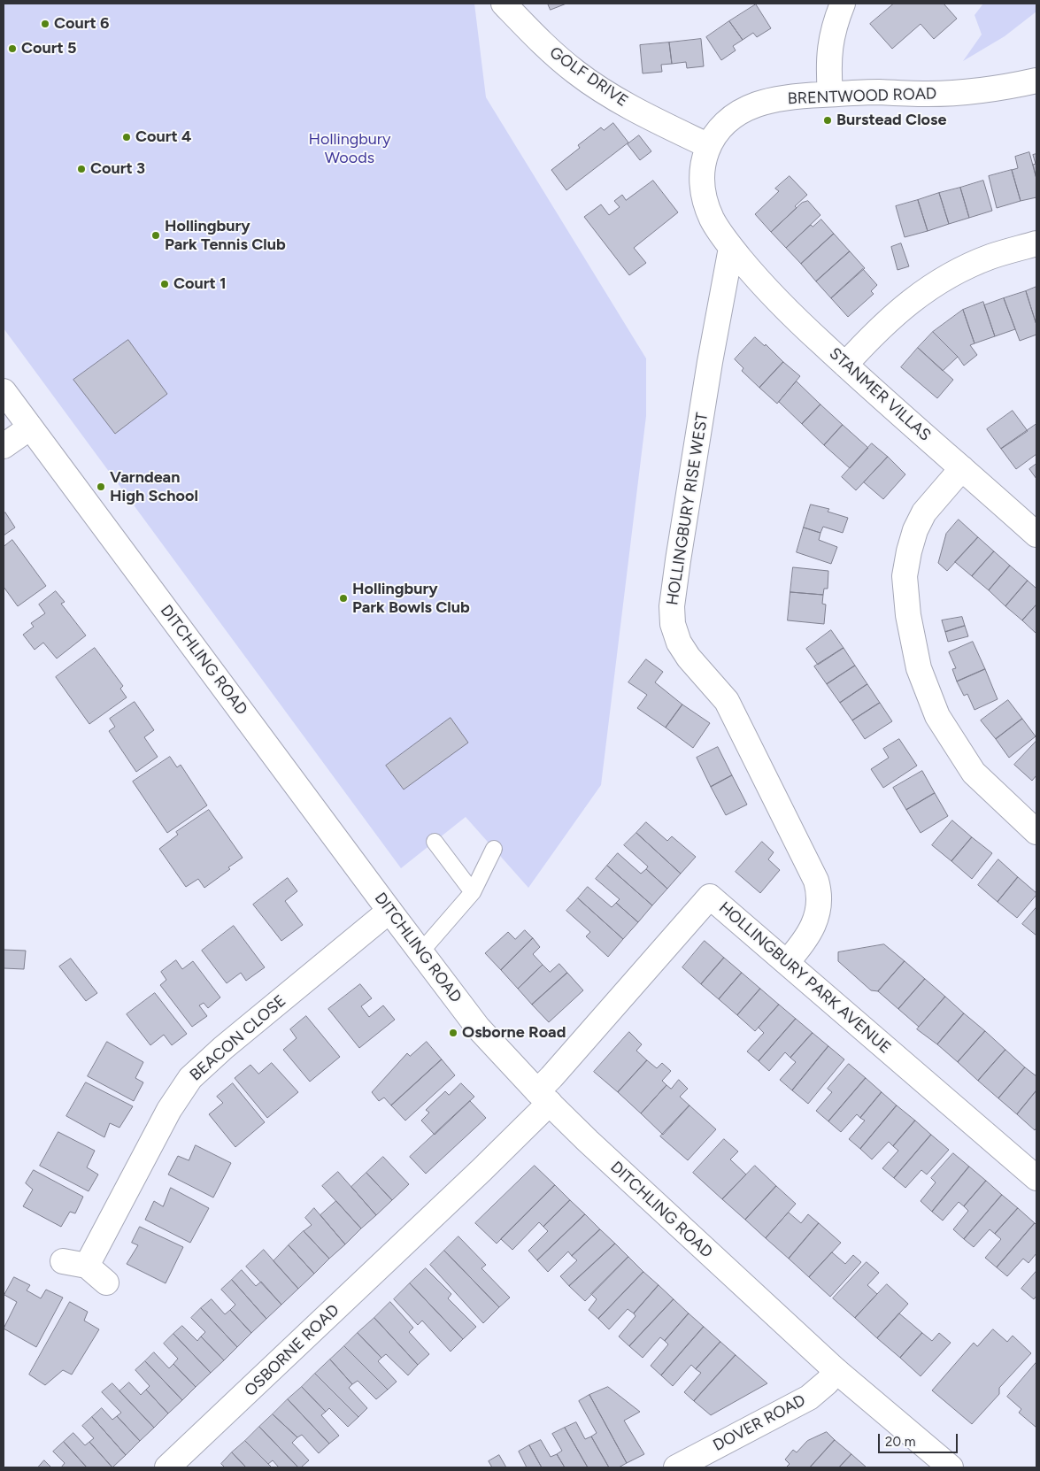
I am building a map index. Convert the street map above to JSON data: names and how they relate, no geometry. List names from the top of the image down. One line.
{"streets":{"street":["GOLF DRIVE","BRENTWOOD ROAD","STANMER VILLAS","HOLLINGBURY RISE WEST","DITCHLING ROAD","HOLLINGBURY PARK AVENUE","BEACON CLOSE","OSBORNE ROAD","DOVER ROAD"]},"crossings":[["GOLF DRIVE","BRENTWOOD ROAD"],["BRENTWOOD ROAD","STANMER VILLAS"],["BRENTWOOD ROAD","HOLLINGBURY RISE WEST"],["STANMER VILLAS","HOLLINGBURY RISE WEST"],["HOLLINGBURY RISE WEST","HOLLINGBURY PARK AVENUE"],["DITCHLING ROAD","HOLLINGBURY PARK AVENUE"],["DITCHLING ROAD","BEACON CLOSE"],["DITCHLING ROAD","OSBORNE ROAD"],["DITCHLING ROAD","DOVER ROAD"],["HOLLINGBURY PARK AVENUE","OSBORNE ROAD"]],"parks":["Hollingbury Woods"],"places":["Court 6","Court 5","Burstead Close","Court 4","Court 3","Hollingbury Park Tennis Club","Court 1","Varndean High School","Hollingbury Park Bowls Club","Osborne Road"],"scale_bar":"20 m"}
